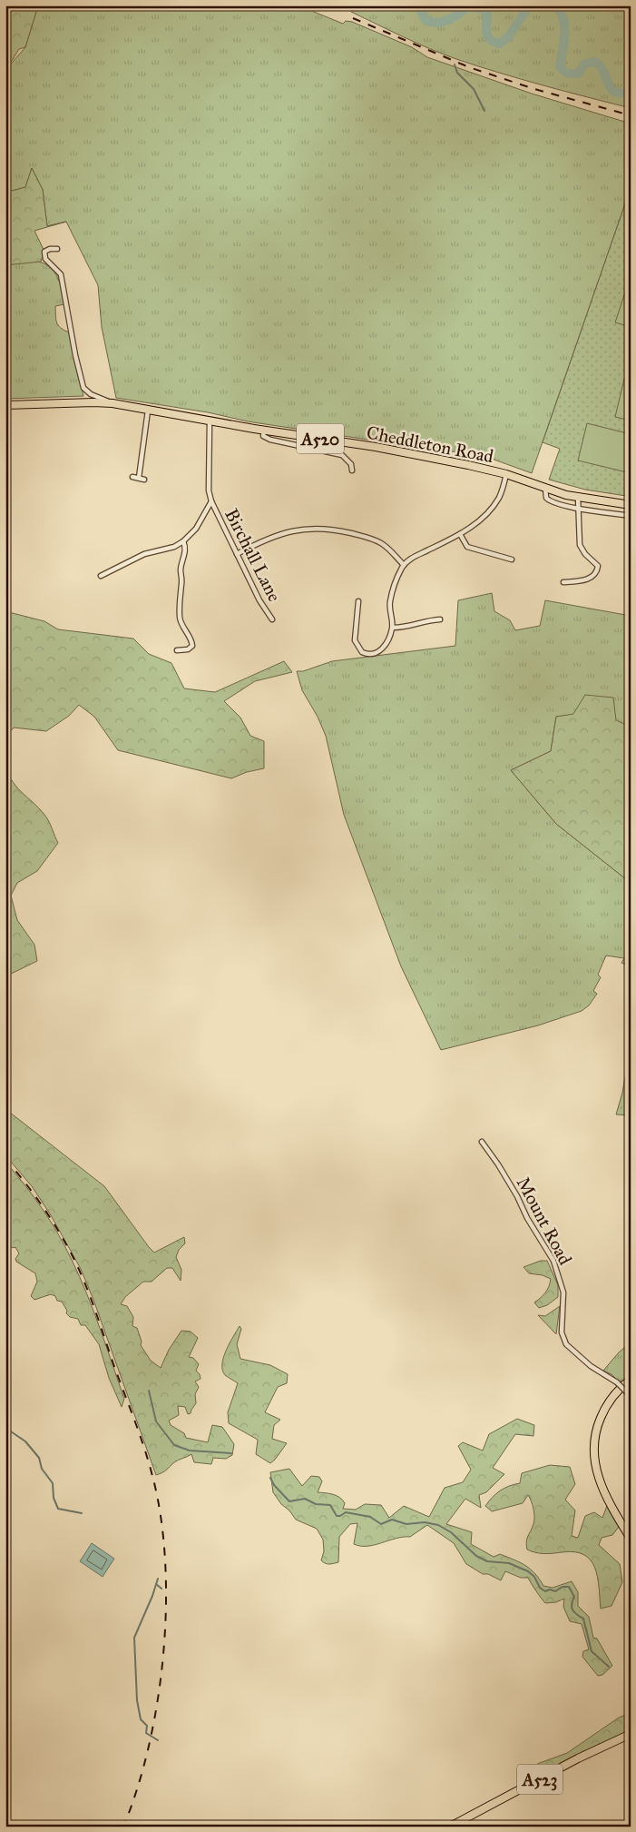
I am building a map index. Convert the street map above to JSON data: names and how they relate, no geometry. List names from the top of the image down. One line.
{"streets":{"highway":["A520","Cheddleton Road","A523"],"street":["Birchall Lane","Mount Road"]},"crossings":[["Cheddleton Road","Birchall Lane"]]}
